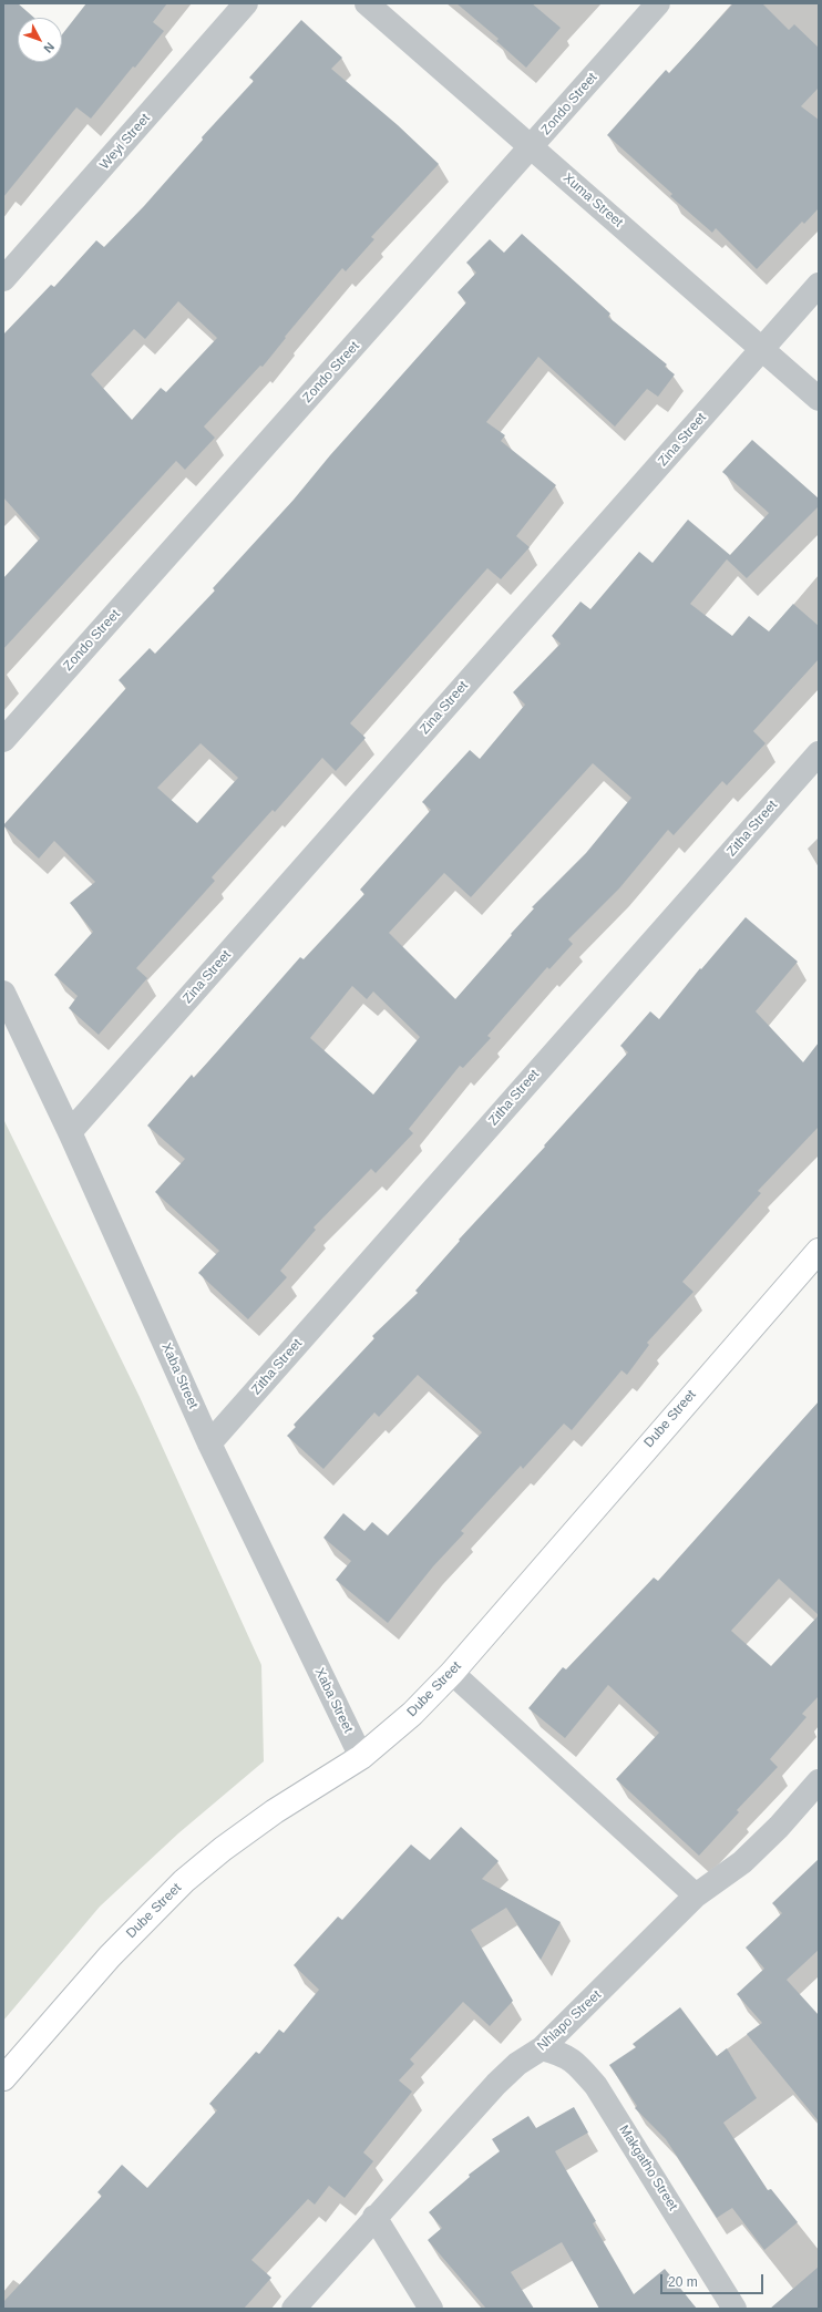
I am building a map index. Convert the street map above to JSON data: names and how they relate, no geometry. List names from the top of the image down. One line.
{"streets":{"street":["Zondo Street","Weyi Street","Xuma Street","Zina Street","Zitha Street","Xaba Street","Dube Street","Nhlapo Street","Makgatho Street"]},"crossings":[["Zondo Street","Xuma Street"],["Xuma Street","Zina Street"],["Zina Street","Xaba Street"],["Zitha Street","Xaba Street"],["Xaba Street","Dube Street"],["Nhlapo Street","Makgatho Street"]],"scale_bar":"20 m","north":"bottom right"}
